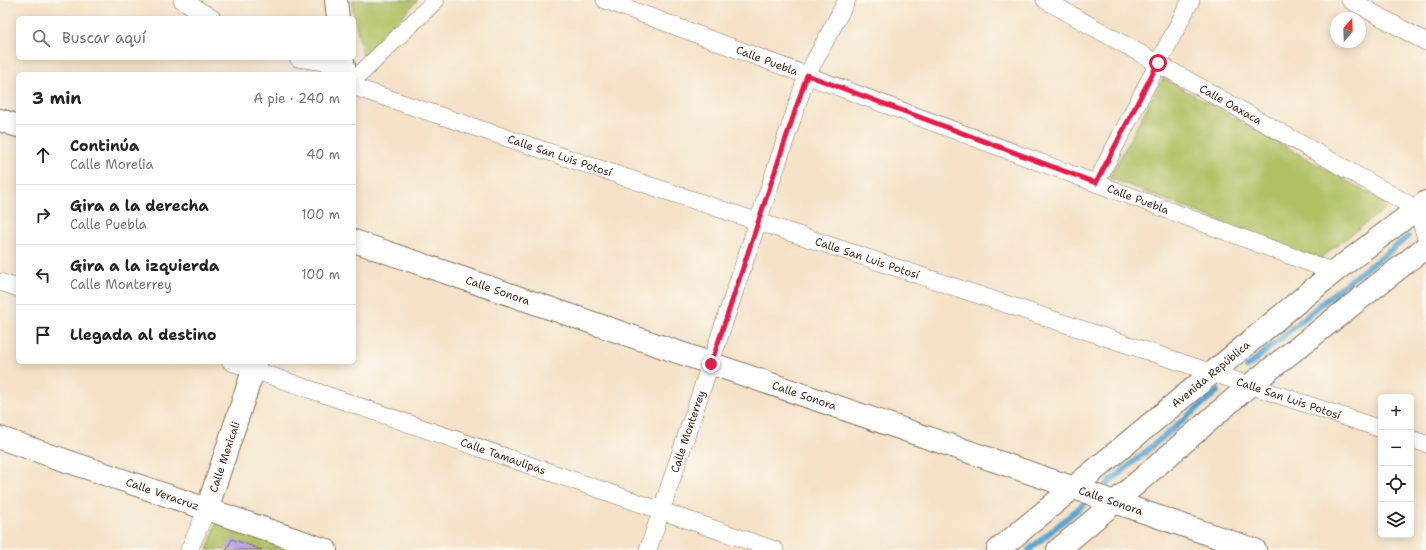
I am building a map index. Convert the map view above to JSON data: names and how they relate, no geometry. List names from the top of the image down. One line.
{"streets":{"street":["Calle Puebla","Calle Oaxaca","Calle San Luis Potosí","Calle Sonora","Avenida República","Calle Monterrey","Calle Tamaulipas","Calle Mexicali","Calle Veracruz"]},"crossings":[["Calle Puebla","Avenida República"],["Calle Puebla","Calle Monterrey"],["Calle Oaxaca","Avenida República"],["Calle San Luis Potosí","Avenida República"],["Calle San Luis Potosí","Calle Monterrey"],["Calle Sonora","Avenida República"],["Calle Sonora","Calle Monterrey"],["Calle Monterrey","Calle Tamaulipas"],["Calle Tamaulipas","Calle Mexicali"],["Calle Mexicali","Calle Veracruz"]],"north":"top","page":{"search":"Buscar aquí","heading":["3 min","A pie · 240 m"],"list":[["Continúa","Calle Morelia","40 m"],["Gira a la derecha","Calle Puebla","100 m"],["Gira a la izquierda","Calle Monterrey","100 m"],"Llegada al destino"],"map_buttons":["+","−"]}}
